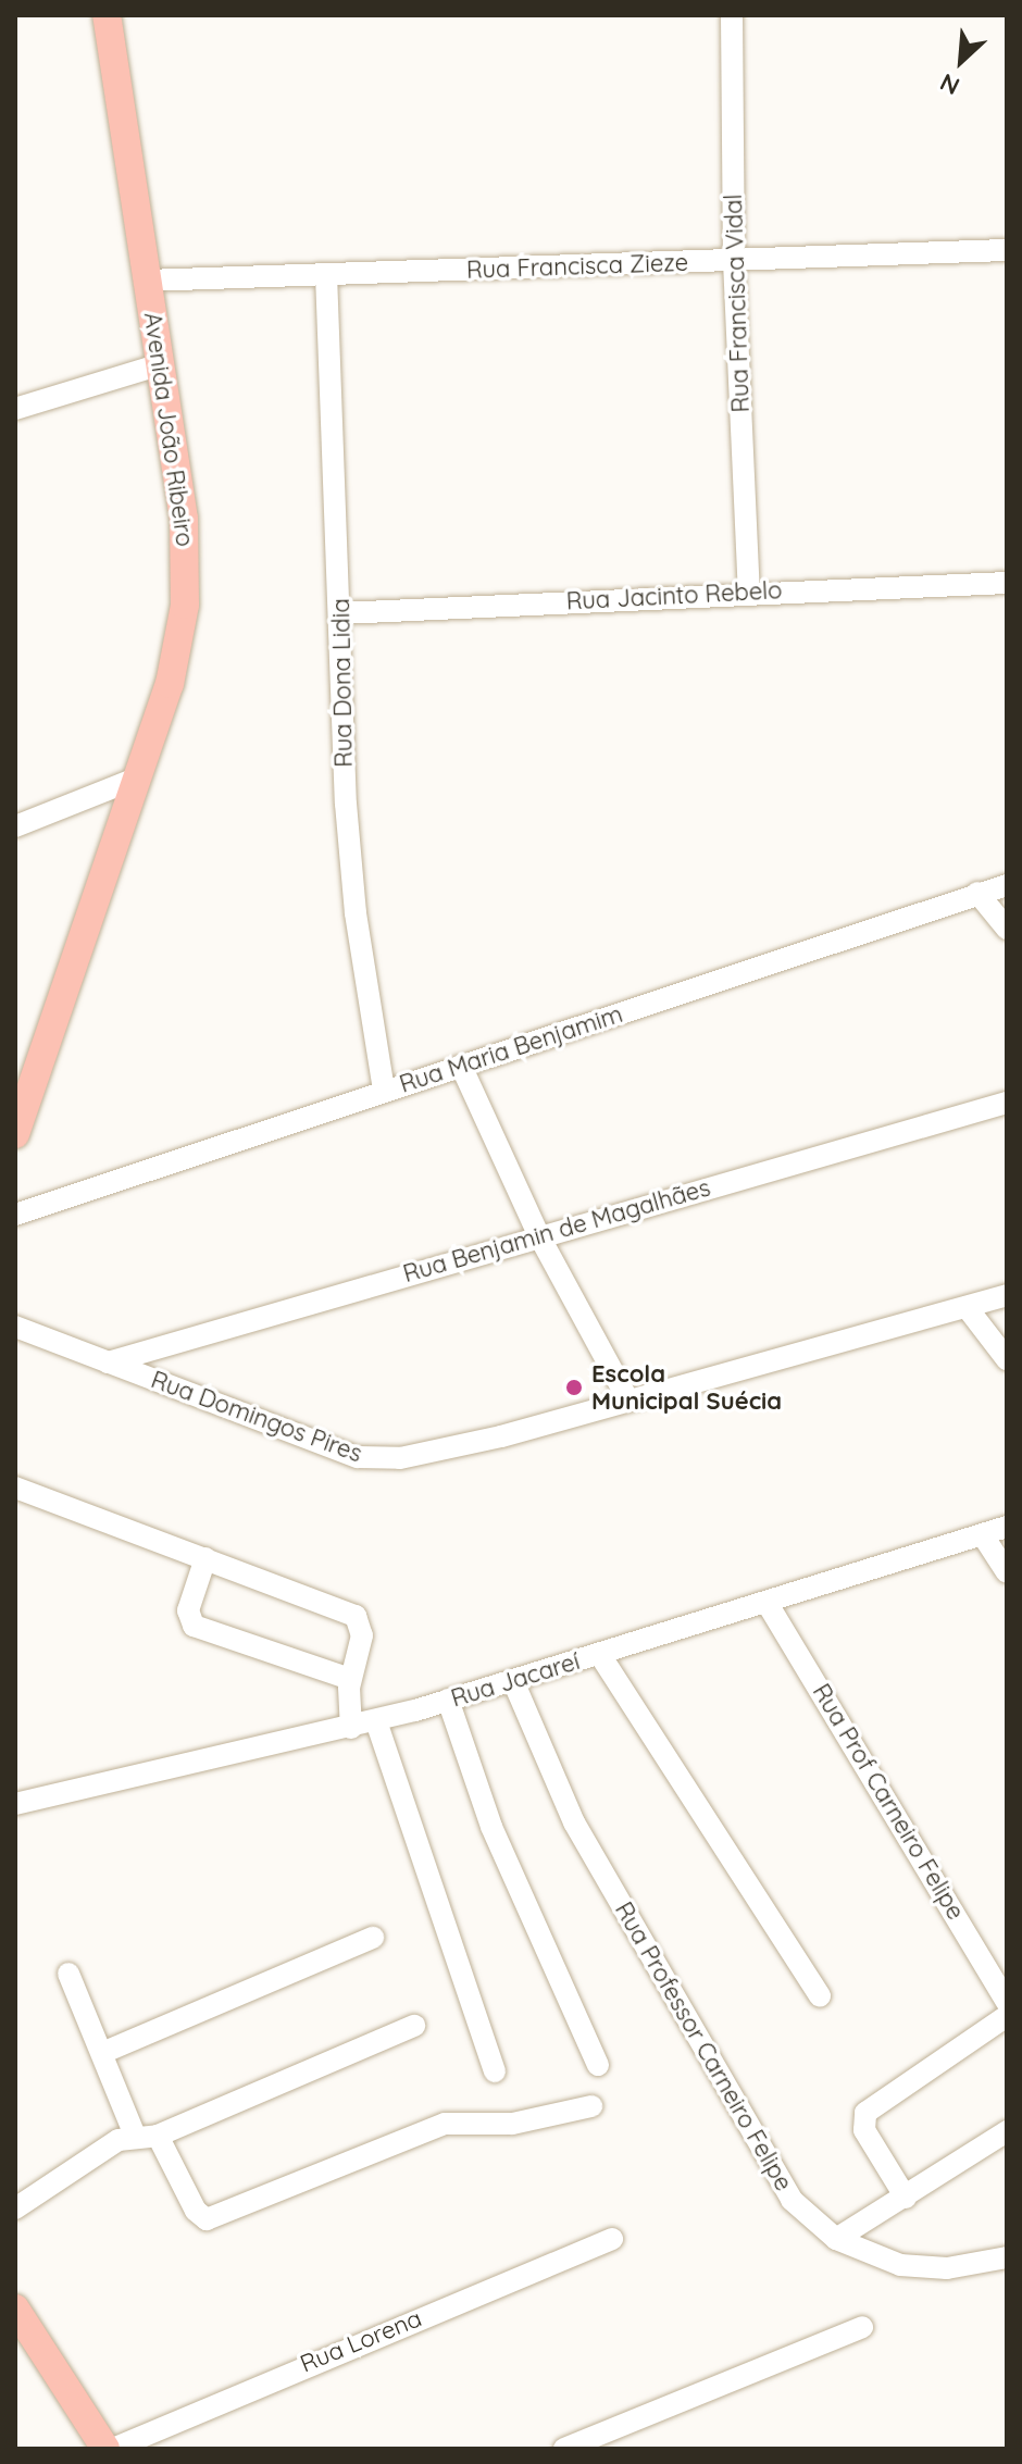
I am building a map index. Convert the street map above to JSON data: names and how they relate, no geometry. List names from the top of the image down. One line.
{"streets":{"main road":["Avenida João Ribeiro"],"street":["Rua Francisca Zieze","Rua Francisca Vidal","Rua Jacinto Rebelo","Rua Dona Lidia","Rua Maria Benjamim","Rua Benjamin de Magalhães","Rua Domingos Pires","Rua Jacareí","Rua Prof Carneiro Felipe","Rua Professor Carneiro Felipe","Rua Lorena"]},"crossings":[["Rua Francisca Zieze","Rua Francisca Vidal"],["Rua Francisca Zieze","Avenida João Ribeiro"],["Rua Francisca Zieze","Rua Dona Lidia"],["Rua Francisca Vidal","Rua Jacinto Rebelo"],["Rua Jacinto Rebelo","Rua Dona Lidia"],["Rua Dona Lidia","Rua Maria Benjamim"],["Rua Benjamin de Magalhães","Rua Domingos Pires"],["Rua Jacareí","Rua Prof Carneiro Felipe"],["Rua Jacareí","Rua Professor Carneiro Felipe"]],"places":["Escola Municipal Suécia"],"north":"bottom left"}
